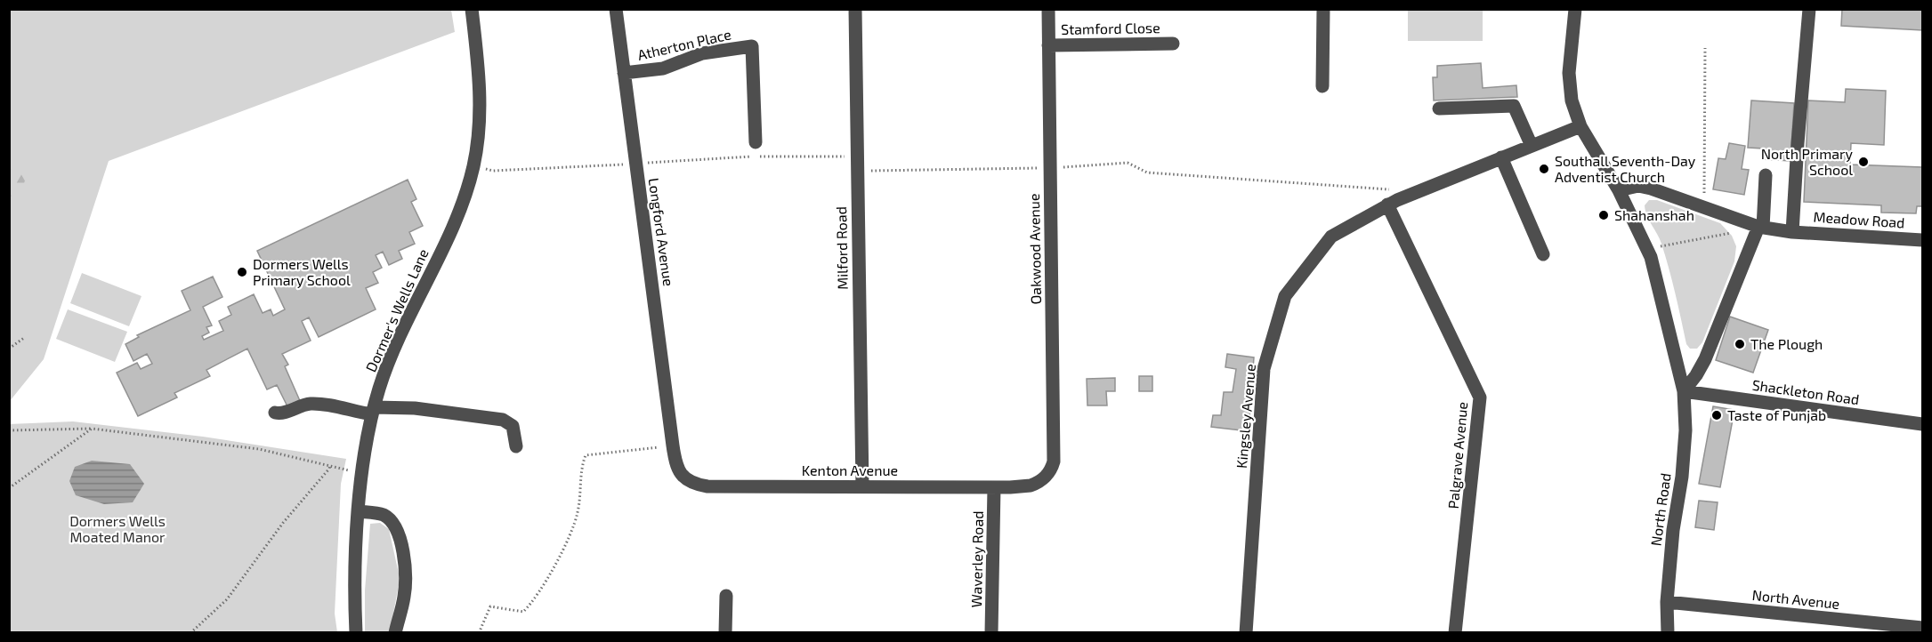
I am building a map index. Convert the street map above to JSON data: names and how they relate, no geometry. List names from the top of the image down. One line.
{"streets":{"street":["Stamford Close","Atherton Place","Meadow Road","Longford Avenue","Milford Road","Oakwood Avenue","Dormer's Wells Lane","Shackleton Road","Kingsley Avenue","Palgrave Avenue","Kenton Avenue","North Road","Waverley Road","North Avenue"]},"crossings":[["Stamford Close","Oakwood Avenue"],["Atherton Place","Longford Avenue"],["Longford Avenue","Kenton Avenue"],["Milford Road","Kenton Avenue"],["Oakwood Avenue","Kenton Avenue"],["Shackleton Road","North Road"],["Kingsley Avenue","Palgrave Avenue"],["Kingsley Avenue","North Road"],["Kenton Avenue","Waverley Road"],["North Road","North Avenue"]],"parks":["Dormers Wells Moated Manor"],"places":["North Primary School","Southall Seventh-Day Adventist Church","Shahanshah","Dormers Wells Primary School","The Plough","Taste of Punjab"]}
